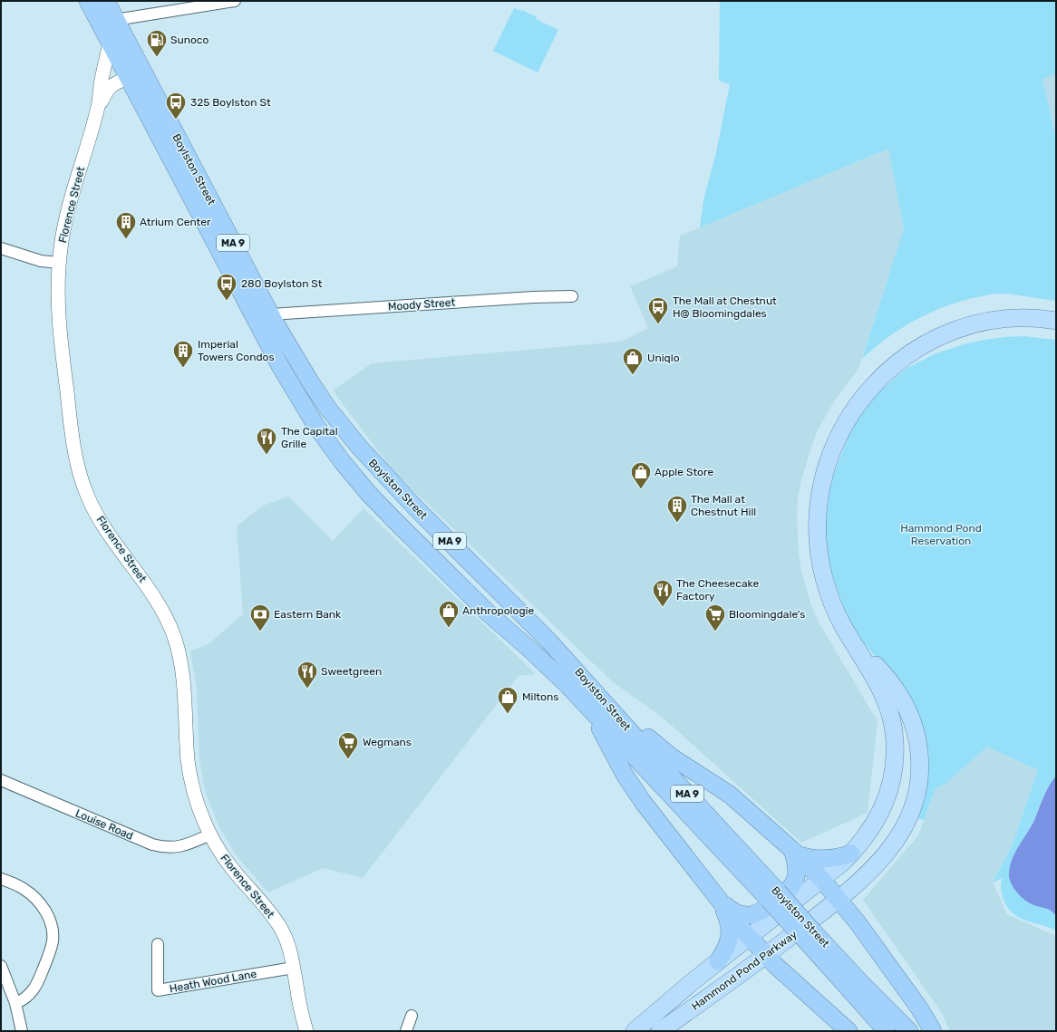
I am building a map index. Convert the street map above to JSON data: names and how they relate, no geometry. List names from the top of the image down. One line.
{"streets":{"highway":["Boylston Street","MA 9"],"main road":["Hammond Pond Parkway"],"street":["Florence Street","Moody Street","Louise Road","Heath Wood Lane"]},"crossings":[["Boylston Street","Florence Street"],["Boylston Street","Moody Street"],["Florence Street","Louise Road"],["Florence Street","Heath Wood Lane"]],"parks":["Hammond Pond Reservation"],"places":{"fuel station":["Sunoco"],"bus stop":["325 Boylston St","280 Boylston St","The Mall at Chestnut H@ Bloomingdales"],"building":["Atrium Center","Imperial Towers Condos","The Mall at Chestnut Hill"],"shop":["Uniqlo","Apple Store","Anthropologie","Miltons"],"restaurant":["The Capital Grille","The Cheesecake Factory","Sweetgreen"],"bank":["Eastern Bank"],"supermarket":["Bloomingdale's","Wegmans"]}}
